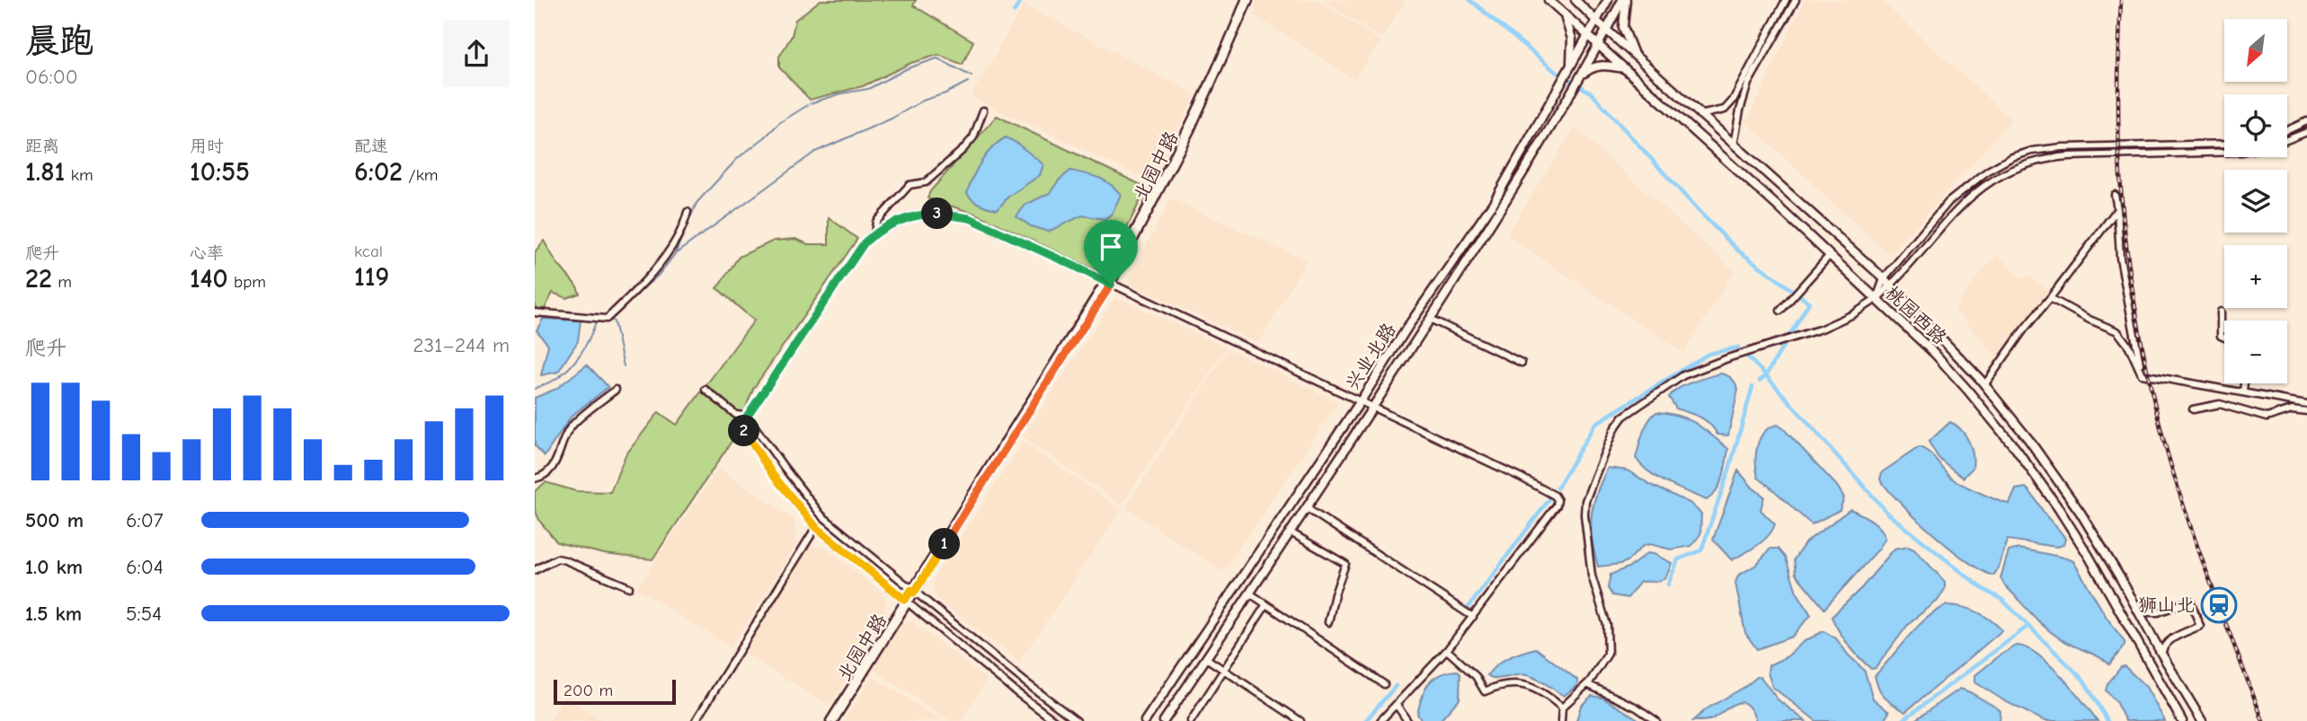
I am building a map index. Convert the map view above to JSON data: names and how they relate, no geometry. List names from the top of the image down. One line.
{"streets":{"main road":["桃园西路","兴业北路"],"street":["北园中路"]},"crossings":[["桃园西路","兴业北路"]],"places":{"station":["狮山北"]},"scale_bar":"200 m","north":"bottom left","page":{"heading":["晨跑","06:00"],"map_buttons":["+","−"],"stats":[["距离","1.81 km"],["用时","10:55"],["配速","6:02 /km"],["爬升","22 m"],["心率","140 bpm"],["kcal","119"]],"pins":["3","2","1"],"chart":["爬升","231–244 m"],"list":[{"name":"500 m","note":"6:07"},{"name":"1.0 km","note":"6:04"},{"name":"1.5 km","note":"5:54"}],"scale":"200 m"}}
